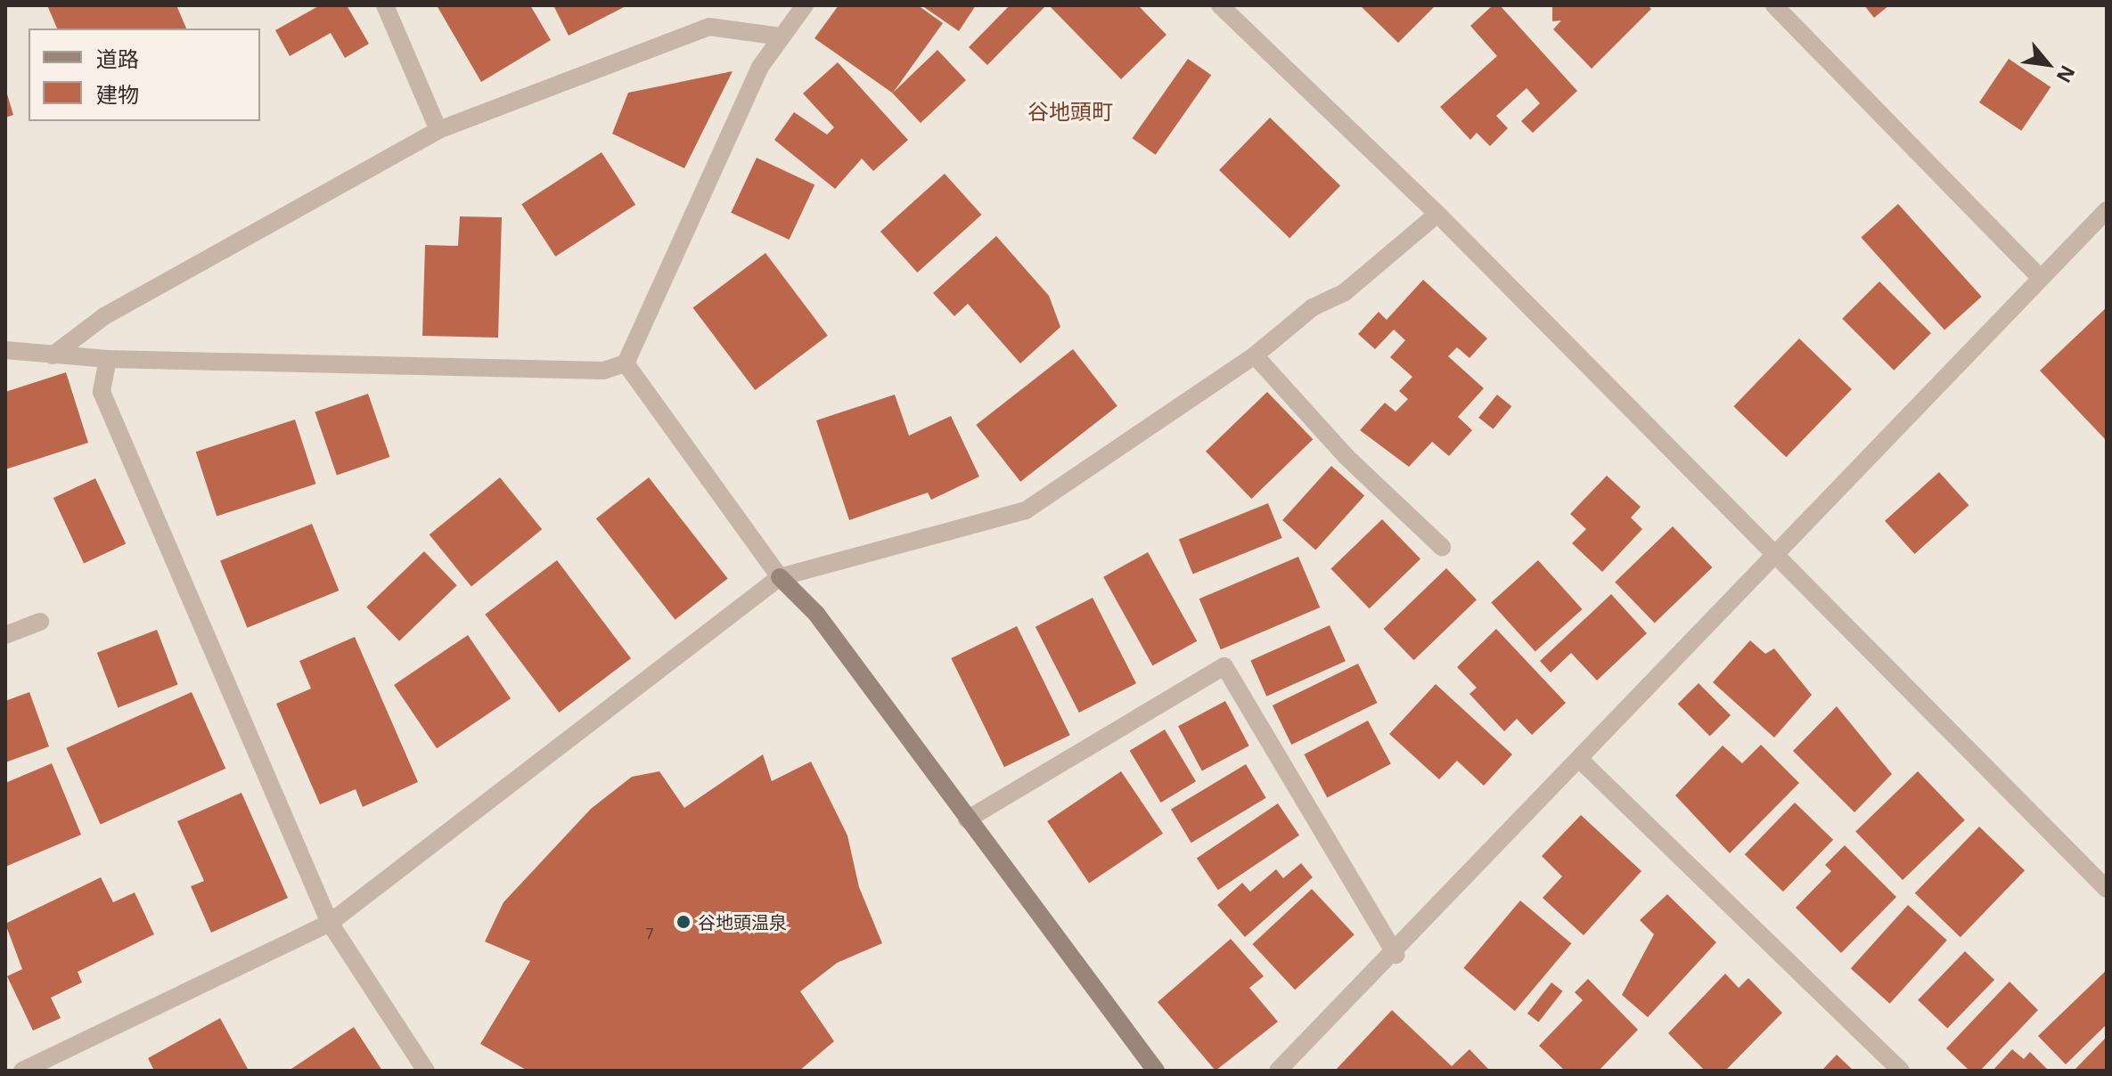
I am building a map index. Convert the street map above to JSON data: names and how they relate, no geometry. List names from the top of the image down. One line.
{"districts":["谷地頭町"],"places":["谷地頭温泉"],"house_numbers":["7"],"legend":["道路","建物"],"north":"bottom right"}
